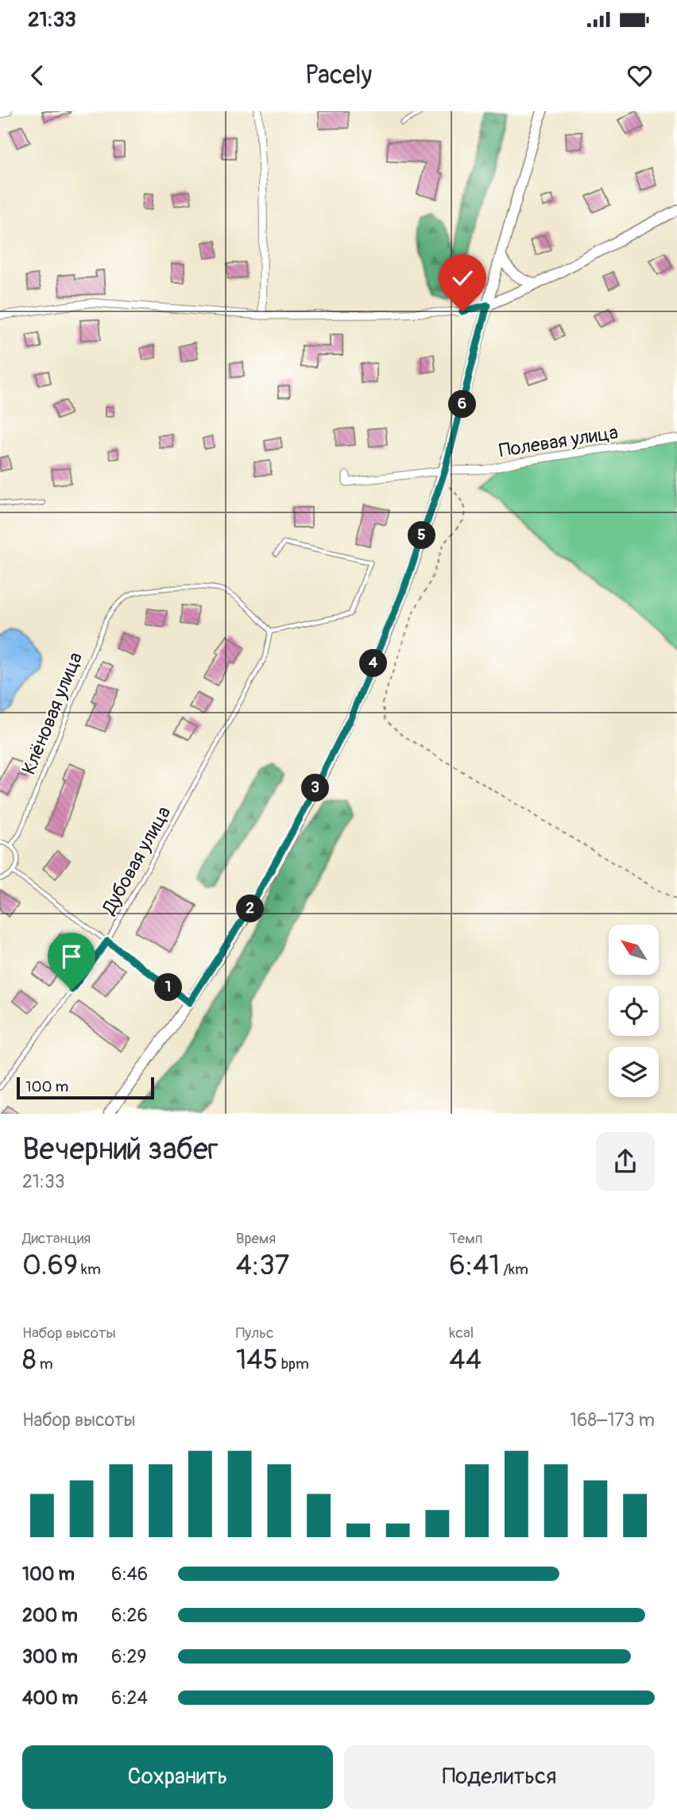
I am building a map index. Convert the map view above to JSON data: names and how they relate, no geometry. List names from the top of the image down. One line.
{"streets":{"street":["Полевая улица"],"lane":["Клёновая улица","Дубовая улица"]},"crossings":[["Клёновая улица","Дубовая улица"]],"scale_bar":"100 m","north":"top left","page":{"status":"21:33","header":"Pacely","pins":["6","5","4","3","2","1"],"scale":"100 m","heading":["Вечерний забег","21:33"],"stats":[["Дистанция","0.69 km"],["Время","4:37"],["Темп","6:41 /km"],["Набор высоты","8 m"],["Пульс","145 bpm"],["kcal","44"]],"chart":["Набор высоты","168–173 m"],"list":[{"name":"100 m","note":"6:46"},{"name":"200 m","note":"6:26"},{"name":"300 m","note":"6:29"},{"name":"400 m","note":"6:24"}],"buttons":["Сохранить","Поделиться"]}}
